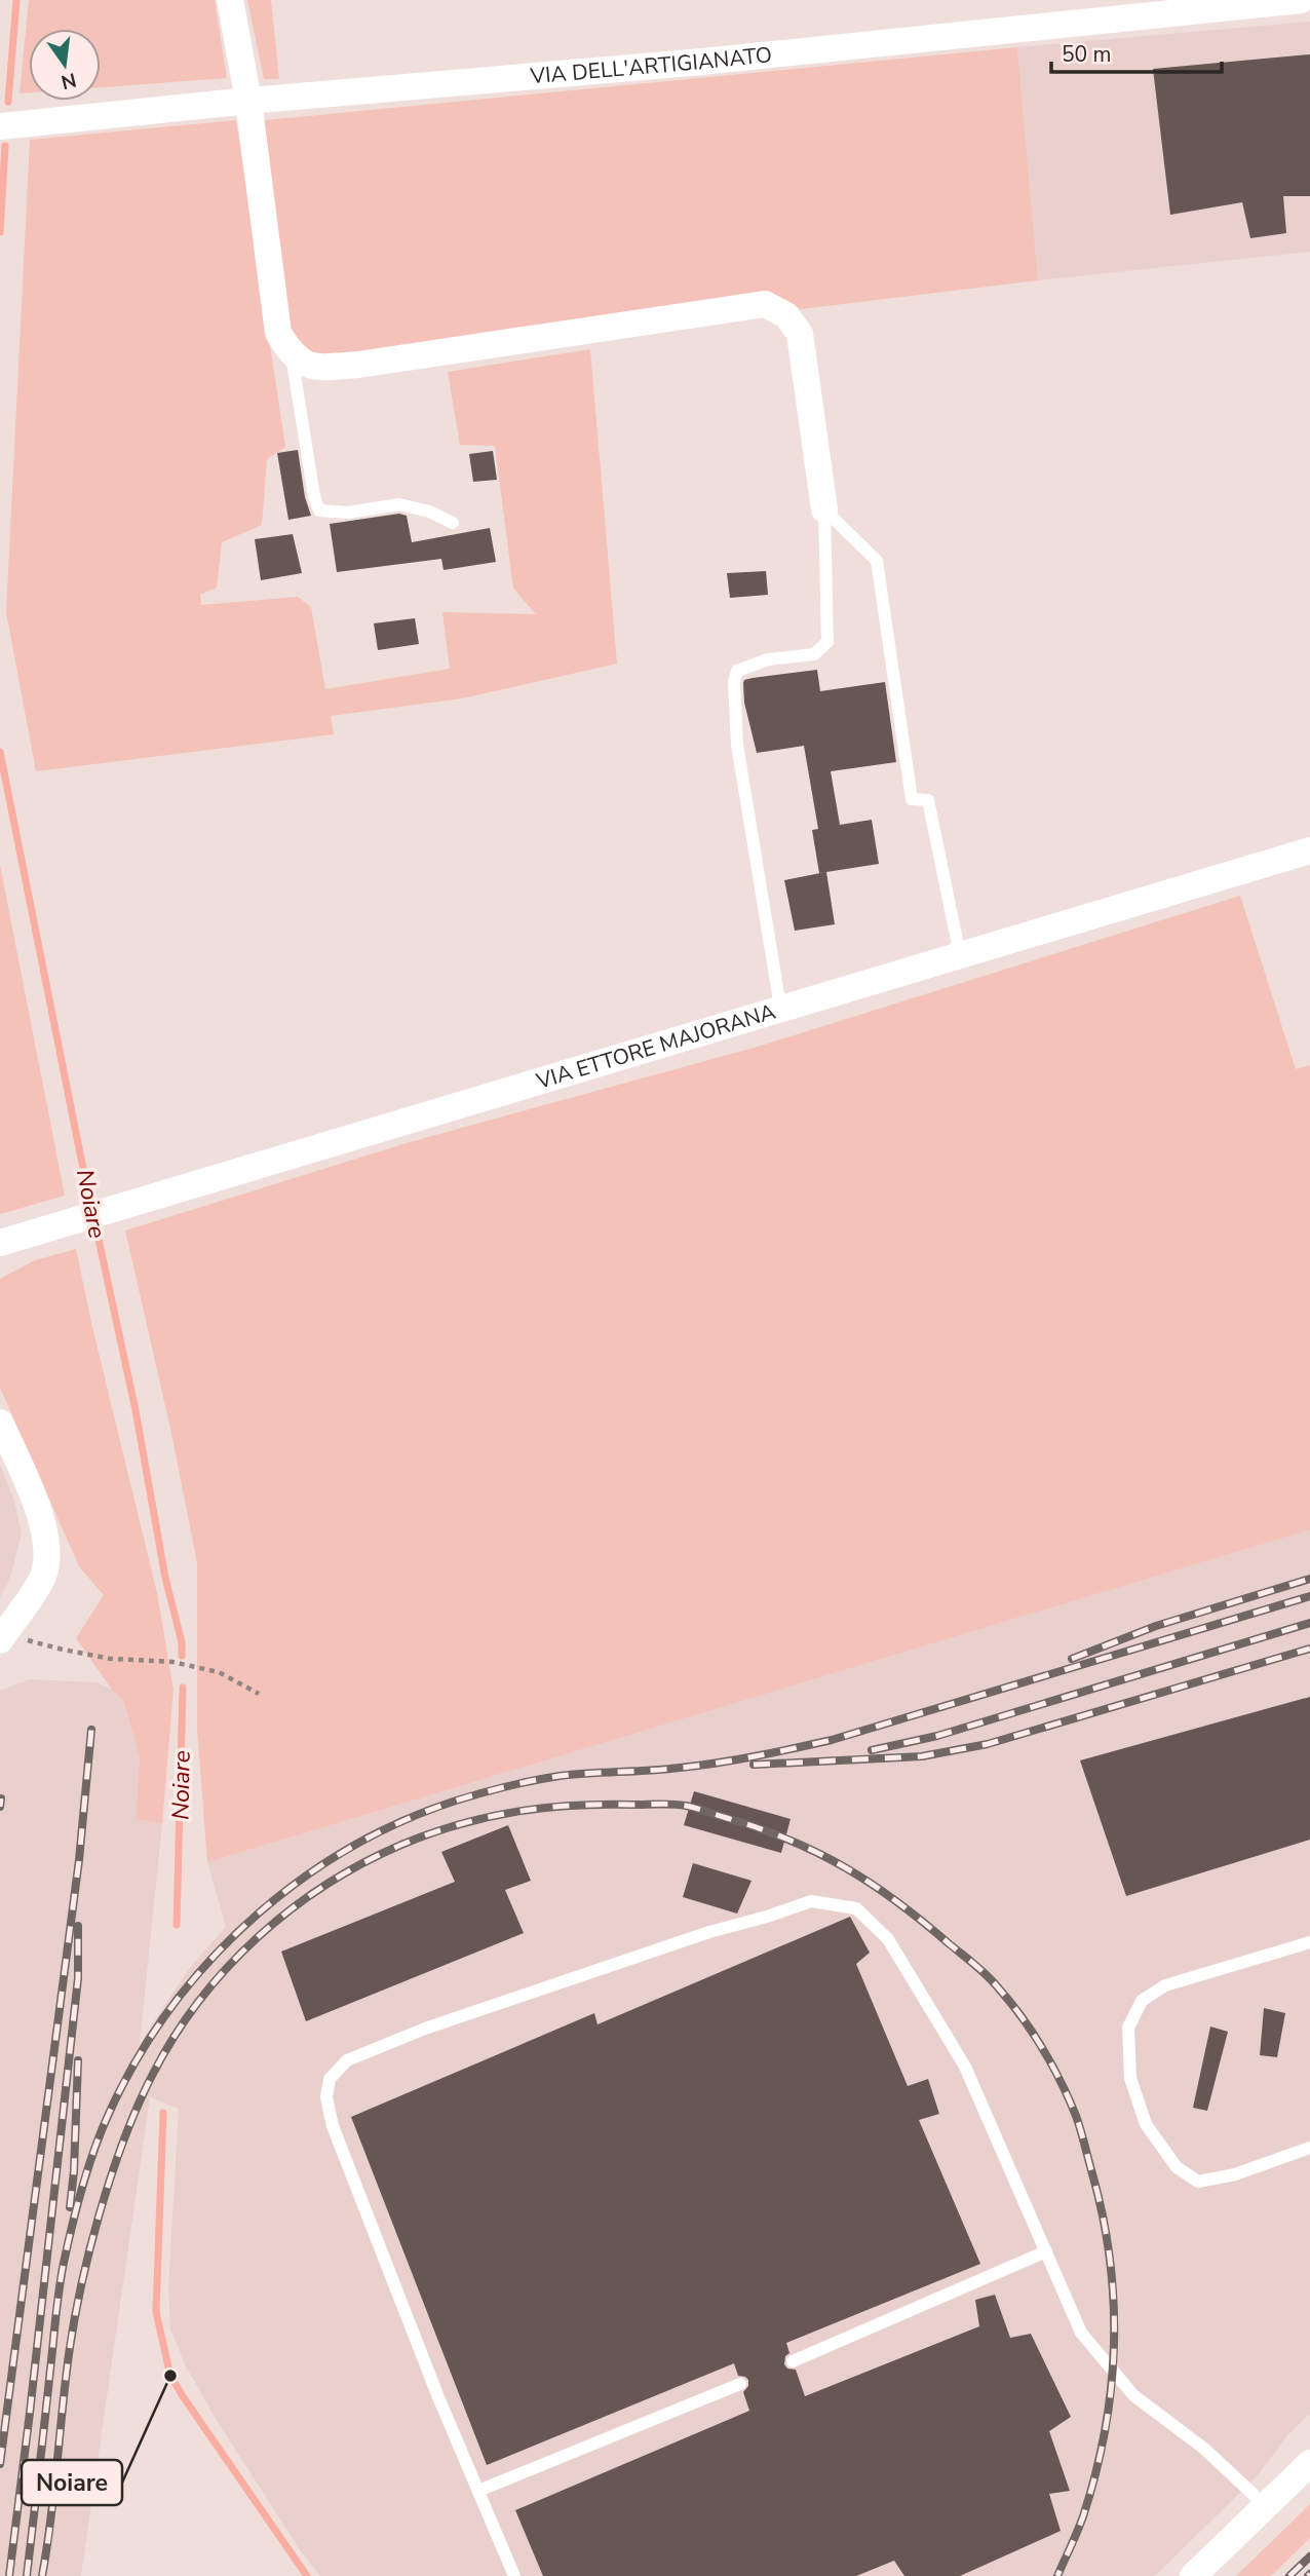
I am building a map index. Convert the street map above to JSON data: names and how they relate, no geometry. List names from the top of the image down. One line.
{"streets":{"street":["VIA DELL'ARTIGIANATO","VIA ETTORE MAJORANA"]},"water":["Noiare"],"places":["Noiare"],"scale_bar":"50 m","north":"bottom"}
